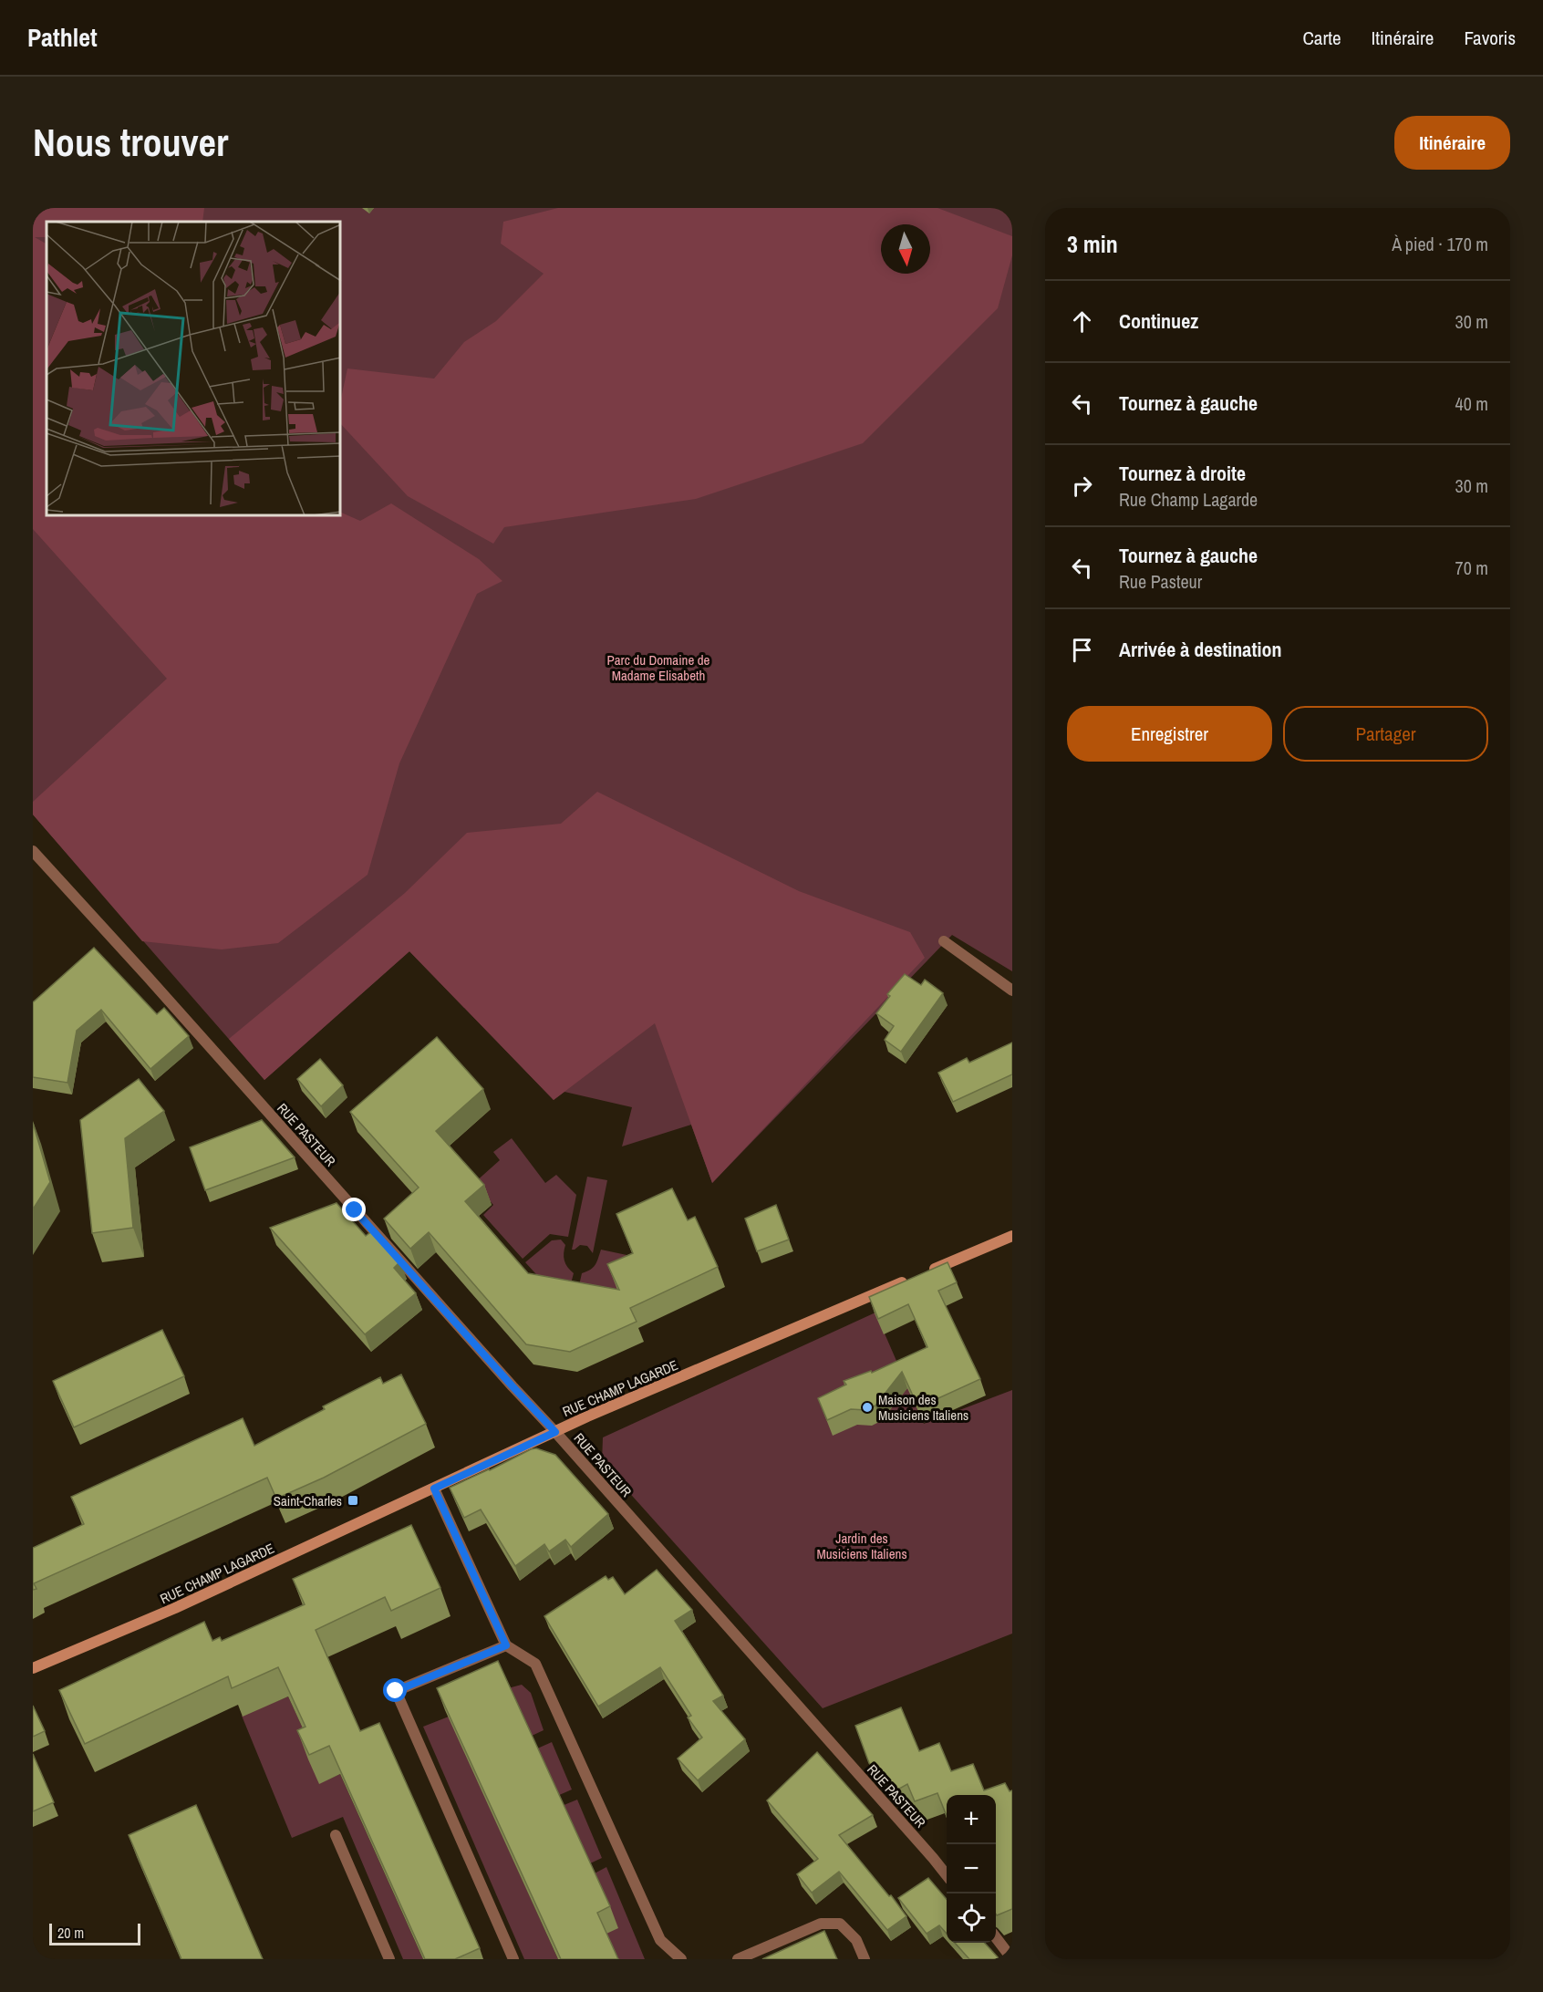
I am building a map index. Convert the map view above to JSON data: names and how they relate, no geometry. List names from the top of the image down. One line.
{"streets":{"main road":["RUE CHAMP LAGARDE"],"street":["RUE PASTEUR"]},"crossings":[["RUE PASTEUR","RUE CHAMP LAGARDE"]],"parks":["Parc du Domaine de Madame Elisabeth","Jardin des Musiciens Italiens"],"places":{"other":["Maison des Musiciens Italiens"],"transit":["Saint-Charles"]},"scale_bar":"20 m","north":"bottom","page":{"header":"Pathlet","nav":["Carte","Itinéraire","Favoris"],"buttons":["Itinéraire",["Enregistrer","Partager"]],"title":"Nous trouver","heading":["3 min","À pied · 170 m"],"list":[["Continuez","30 m"],["Tournez à gauche","40 m"],["Tournez à droite","Rue Champ Lagarde","30 m"],["Tournez à gauche","Rue Pasteur","70 m"],"Arrivée à destination"],"map_buttons":["+","−"],"scale":"20 m"}}
